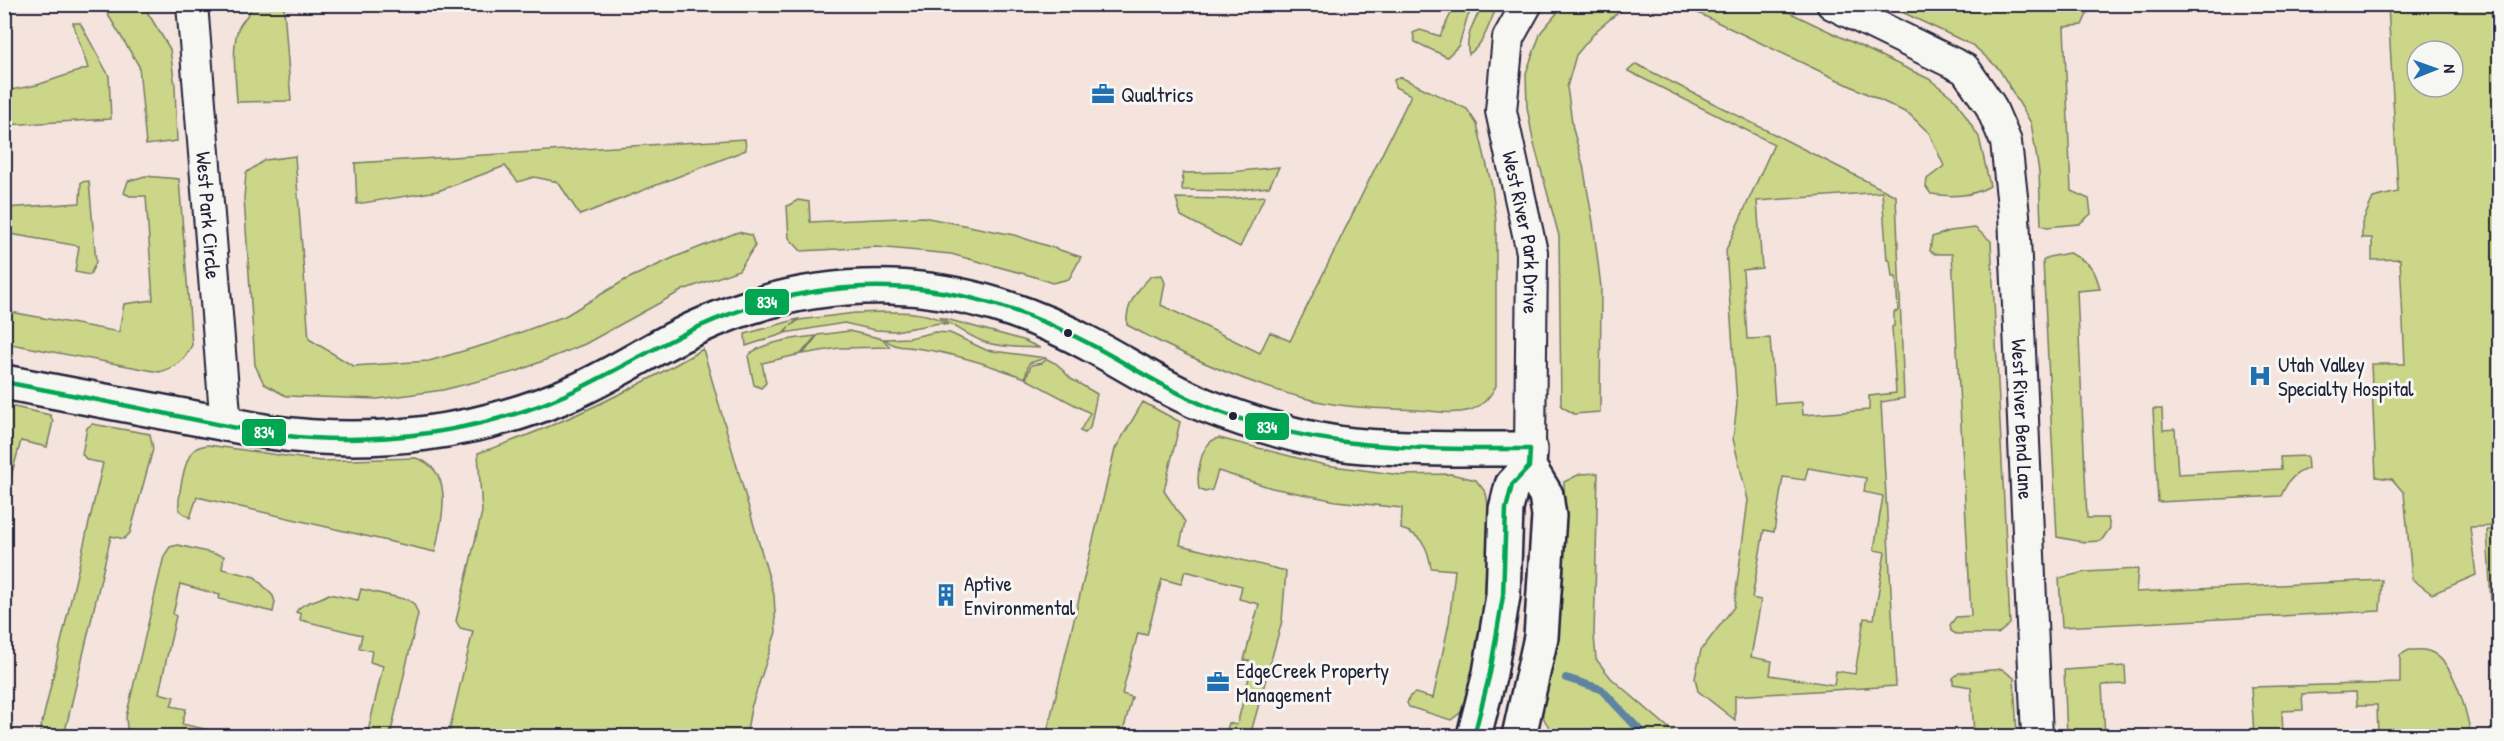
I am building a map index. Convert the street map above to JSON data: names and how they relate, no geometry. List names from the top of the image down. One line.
{"streets":{"street":["West Park Circle","West River Park Drive","West River Bend Lane"]},"places":{"office":["Qualtrics","EdgeCreek Property Management"],"hospital":["Utah Valley Specialty Hospital"],"building":["Aptive Environmental"]},"lines":["transit line 834"],"north":"right"}
